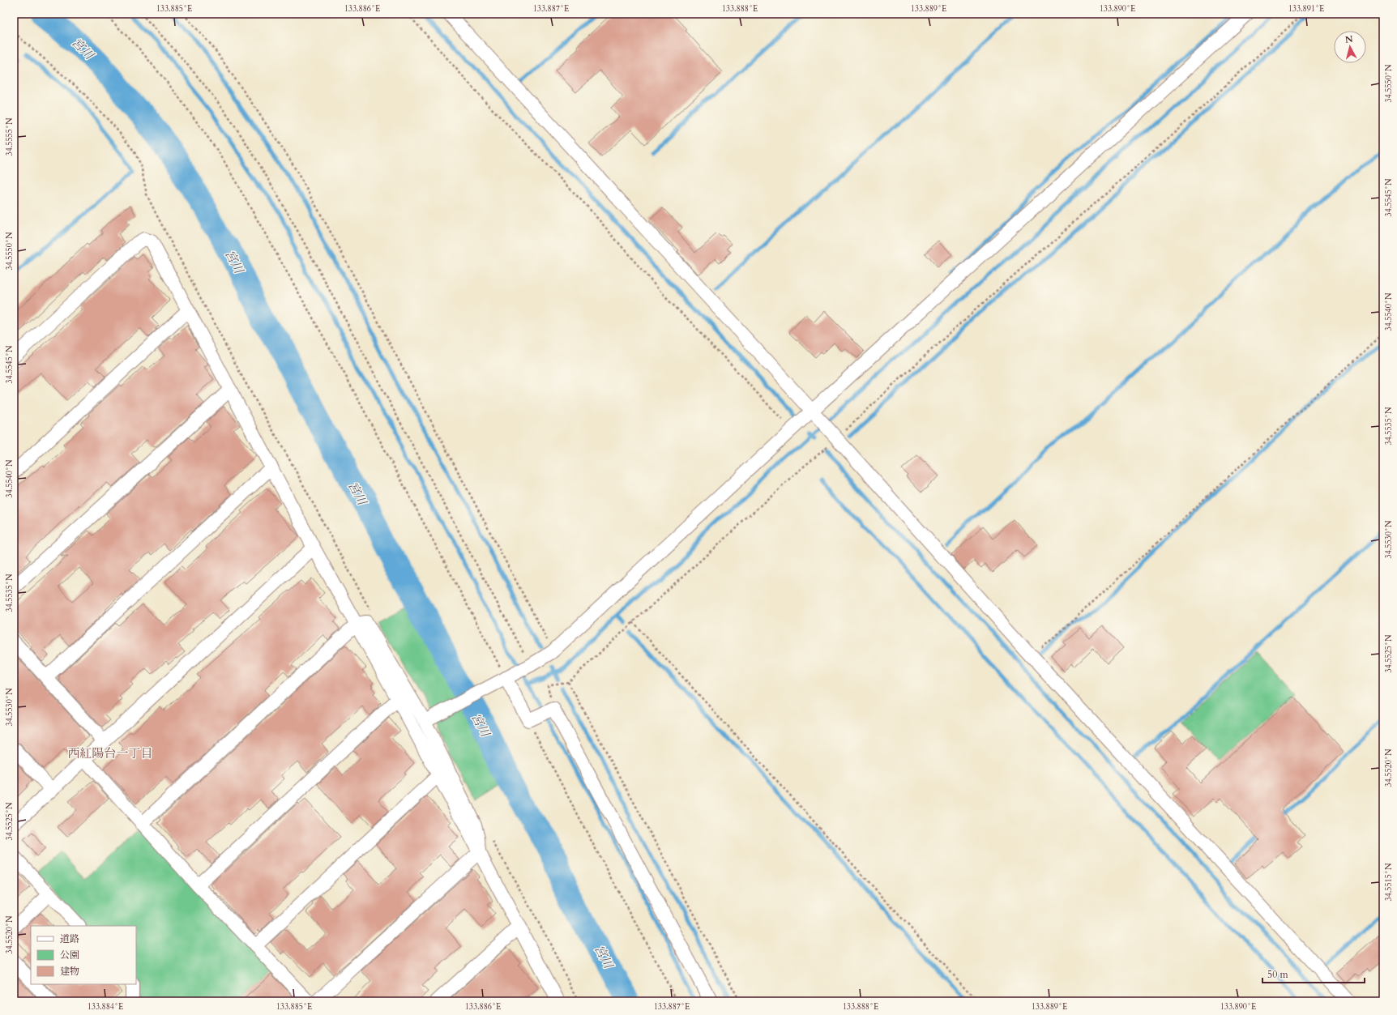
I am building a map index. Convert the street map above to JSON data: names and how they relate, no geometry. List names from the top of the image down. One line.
{"districts":["西紅陽台一丁目"],"water":["宮川"],"legend":["道路","公園","建物"],"scale_bar":"50 m","north":"top","coordinates":["133.885°E","133.886°E","133.887°E","133.888°E","133.889°E","133.890°E","133.891°E","34.5550°N","34.5555°N","34.5545°N","34.5540°N","34.5535°N","34.5530°N","34.5525°N","34.5520°N","34.5515°N","133.884°E"]}
